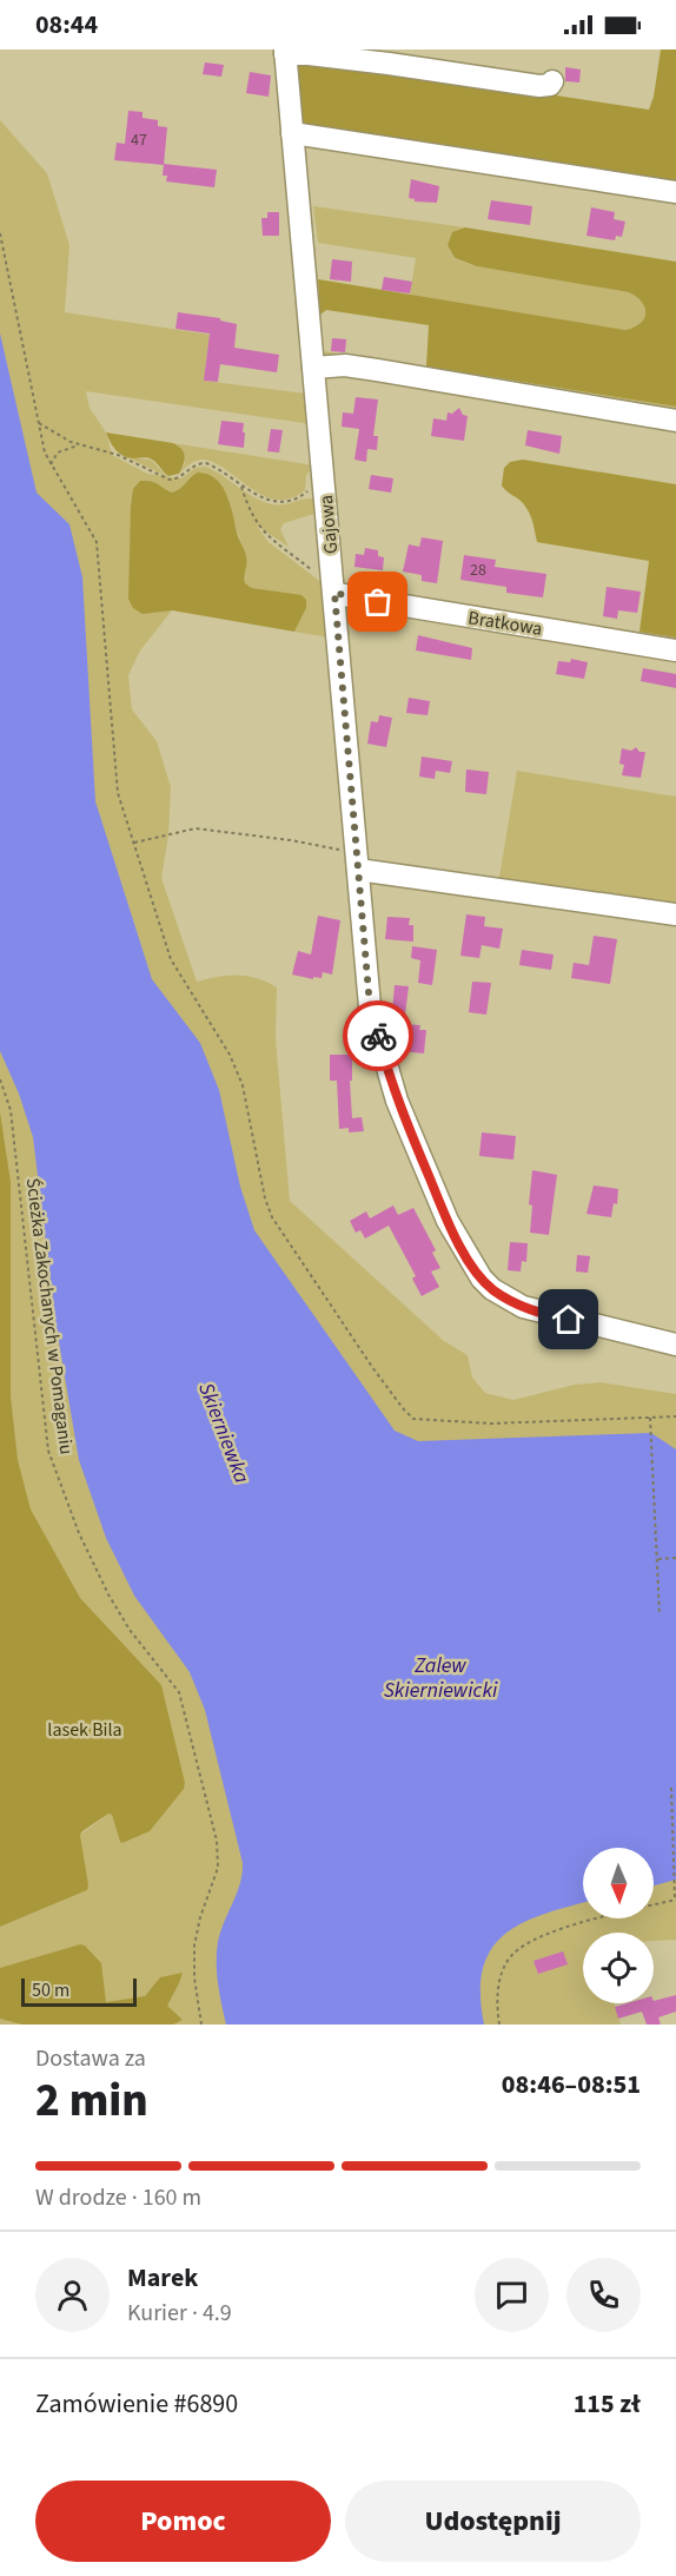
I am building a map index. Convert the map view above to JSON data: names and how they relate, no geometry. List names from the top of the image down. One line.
{"streets":{"street":["Gajowa","Bratkowa"],"path":["Ścieżka Zakochanych w Pomaganiu"]},"crossings":[["Gajowa","Bratkowa"]],"water":["Skierniewka","Zalew Skierniewicki"],"parks":["lasek Bila"],"house_numbers":["47","28"],"scale_bar":"50 m","north":"bottom","page":{"status":"08:44","scale":"50 m","heading":["2 min","Dostawa za","08:46–08:51"],"panel":["Marek","Kurier · 4.9","Zamówienie #6890","115 zł"],"bar":"W drodze · 160 m","buttons":["Pomoc","Udostępnij"]}}
